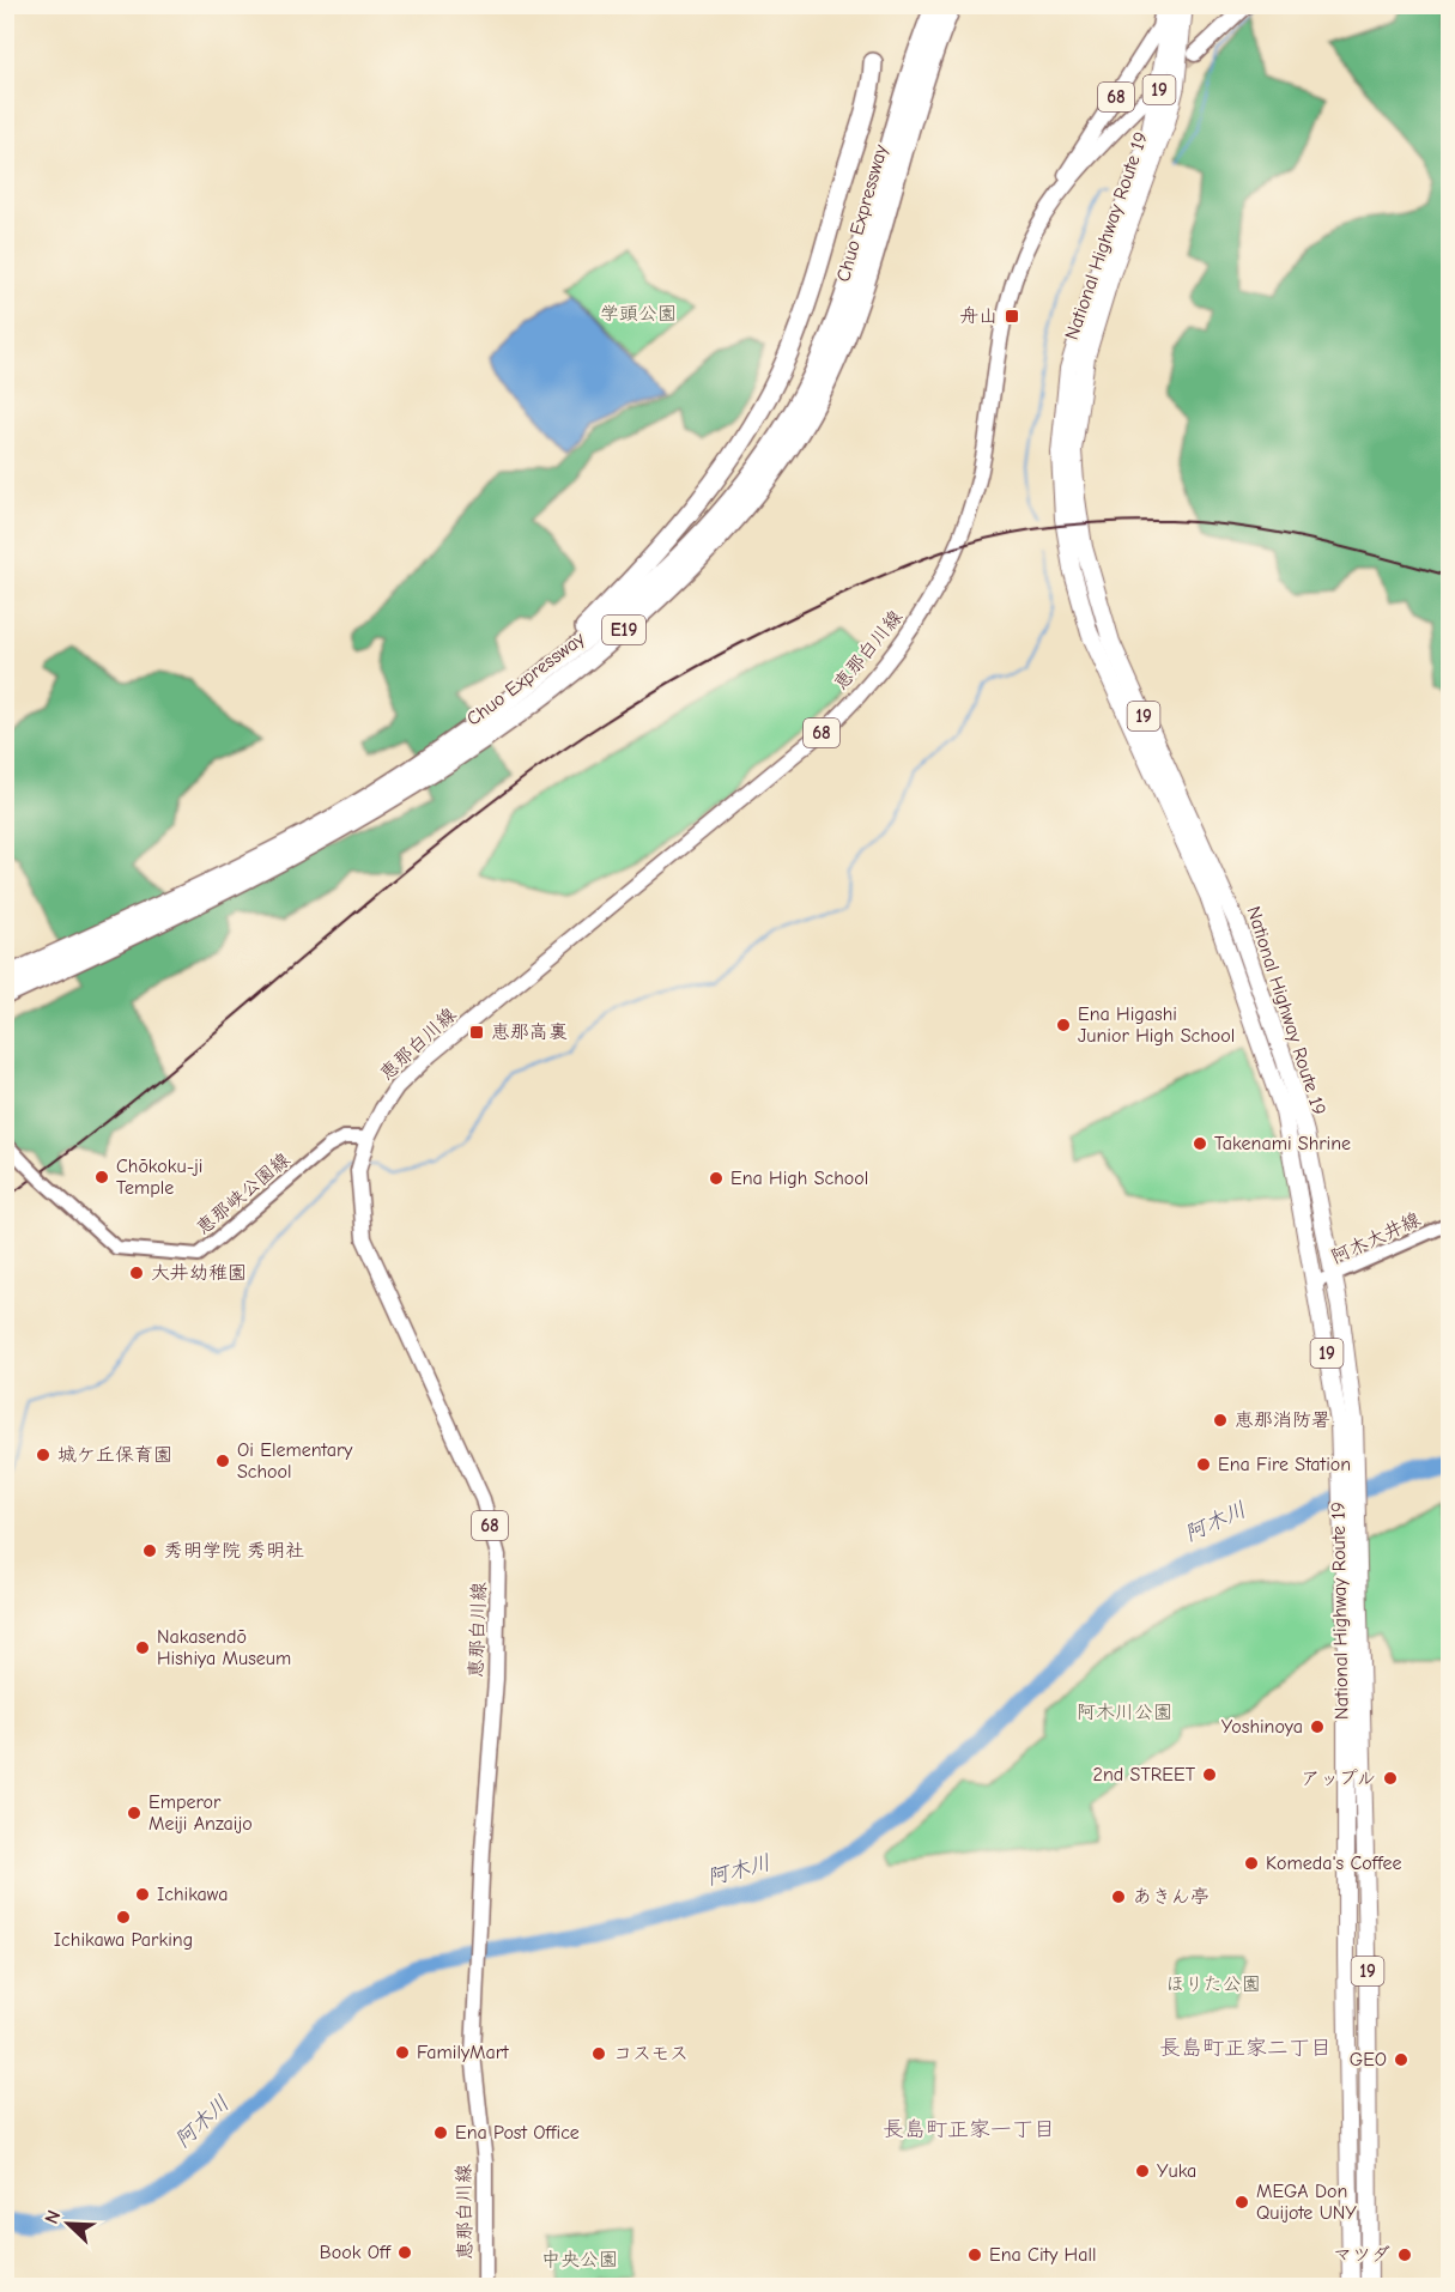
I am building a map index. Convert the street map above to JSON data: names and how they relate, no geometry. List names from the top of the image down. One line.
{"streets":{"highway":["19","Chuo Expressway","National Highway Route 19","E19"],"main road":["68","恵那白川線","恵那峡公園線","阿木大井線"]},"crossings":[["68","恵那白川線"],["National Highway Route 19","阿木大井線"],["恵那白川線","恵那峡公園線"]],"districts":["長島町正家二丁目","長島町正家一丁目"],"water":["阿木川"],"parks":["学頭公園","阿木川公園","ほりた公園","中央公園"],"places":{"transit":["舟山","恵那高裏"],"other":["Ena Higashi Junior High School","Takenami Shrine","Chōkoku-ji Temple","Ena High School","大井幼稚園","恵那消防署","城ケ丘保育園","Oi Elementary School","Ena Fire Station","秀明学院 秀明社","Nakasendō Hishiya Museum","Yoshinoya","2nd STREET","アップル","Emperor Meiji Anzaijo","Komeda's Coffee","Ichikawa","あきん亭","Ichikawa Parking","FamilyMart","コスモス","GEO","Ena Post Office","Yuka","MEGA Don Quijote UNY","Book Off","Ena City Hall","マツダ"]},"north":"top left"}
